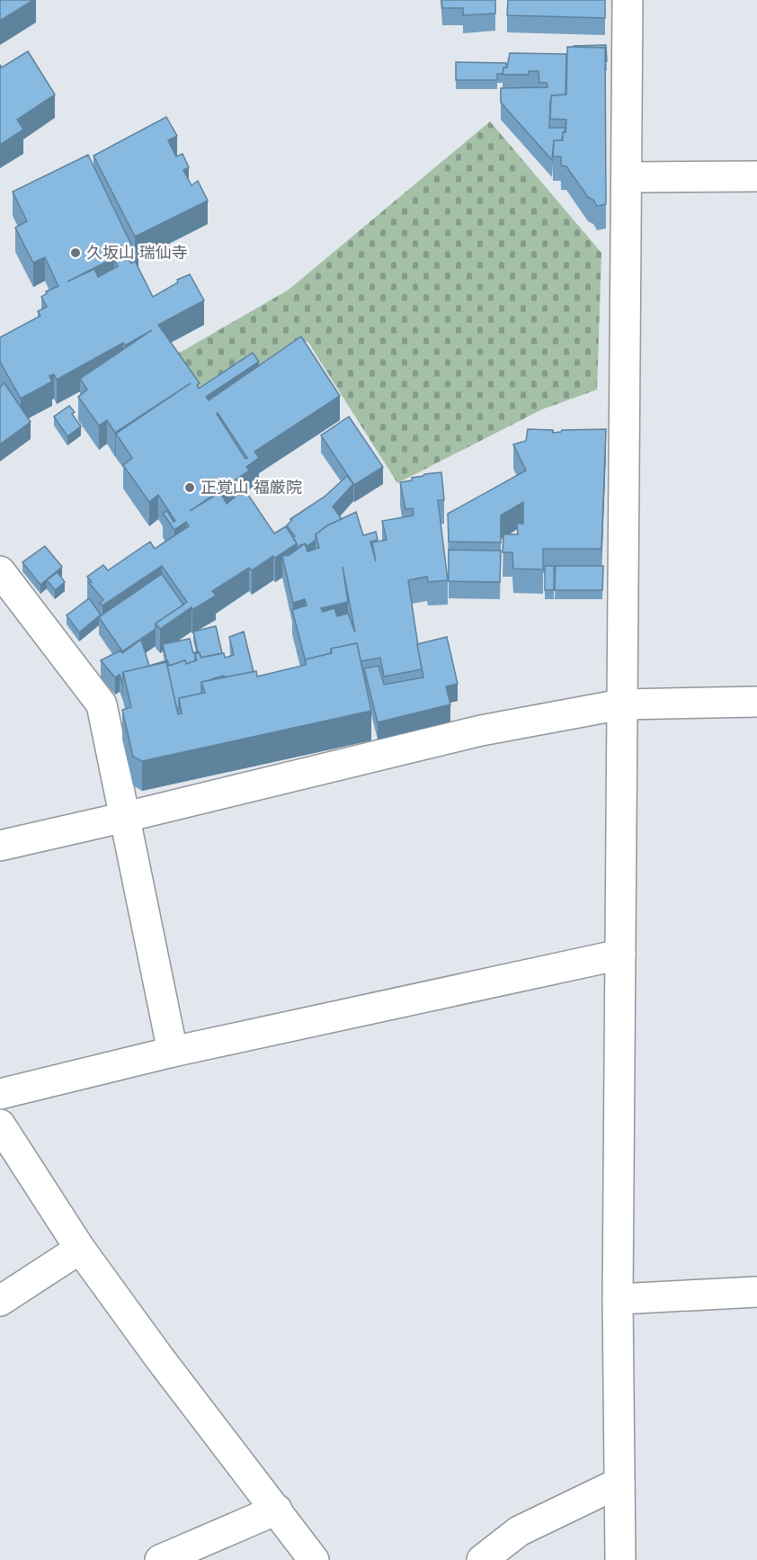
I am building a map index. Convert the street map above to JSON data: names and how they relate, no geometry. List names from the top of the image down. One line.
{"places":["久坂山 瑞仙寺","正覚山 福厳院"]}
